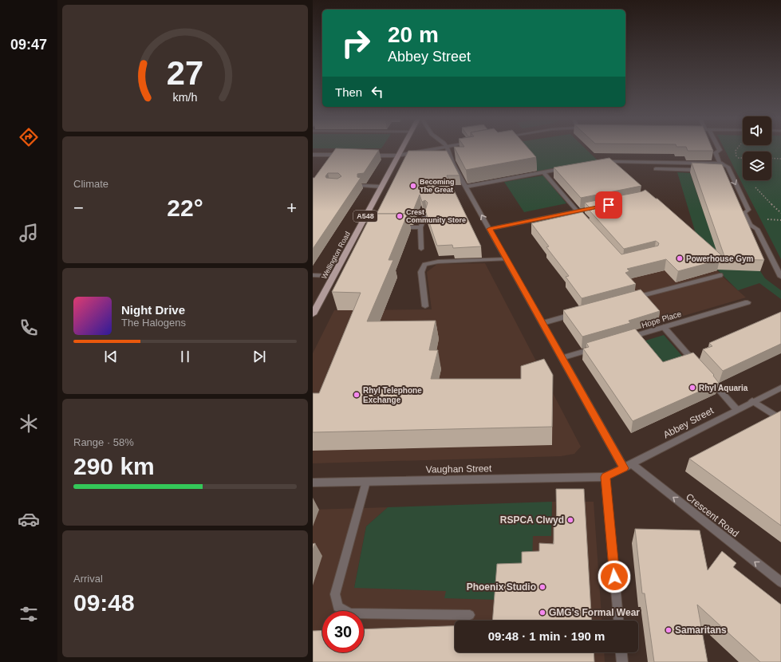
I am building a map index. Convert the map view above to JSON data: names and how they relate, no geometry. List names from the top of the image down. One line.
{"streets":{"main road":["A548","Wellington Road"],"street":["Hope Place","Abbey Street","Vaughan Street","Crescent Road"]},"crossings":[["Abbey Street","Vaughan Street"],["Abbey Street","Crescent Road"]],"one_way":["Crescent Road"],"places":["Becoming The Great","Crest Community Store","Powerhouse Gym","Rhyl Aquaria","Rhyl Telephone Exchange","RSPCA Clwyd","Phoenix Studio","GMG's Formal Wear","Samaritans"],"page":{"tabs":"09:47","turn":["20 m","Abbey Street"],"then":"Then","tile":["Climate",["Range · 58%","290 km"],["Arrival","09:48"]],"heat":["−","22°","+"],"song":["Night Drive","The Halogens"],"limit":"30","trip":"09:48 · 1 min · 190 m","gauge":["27","km/h"]}}
